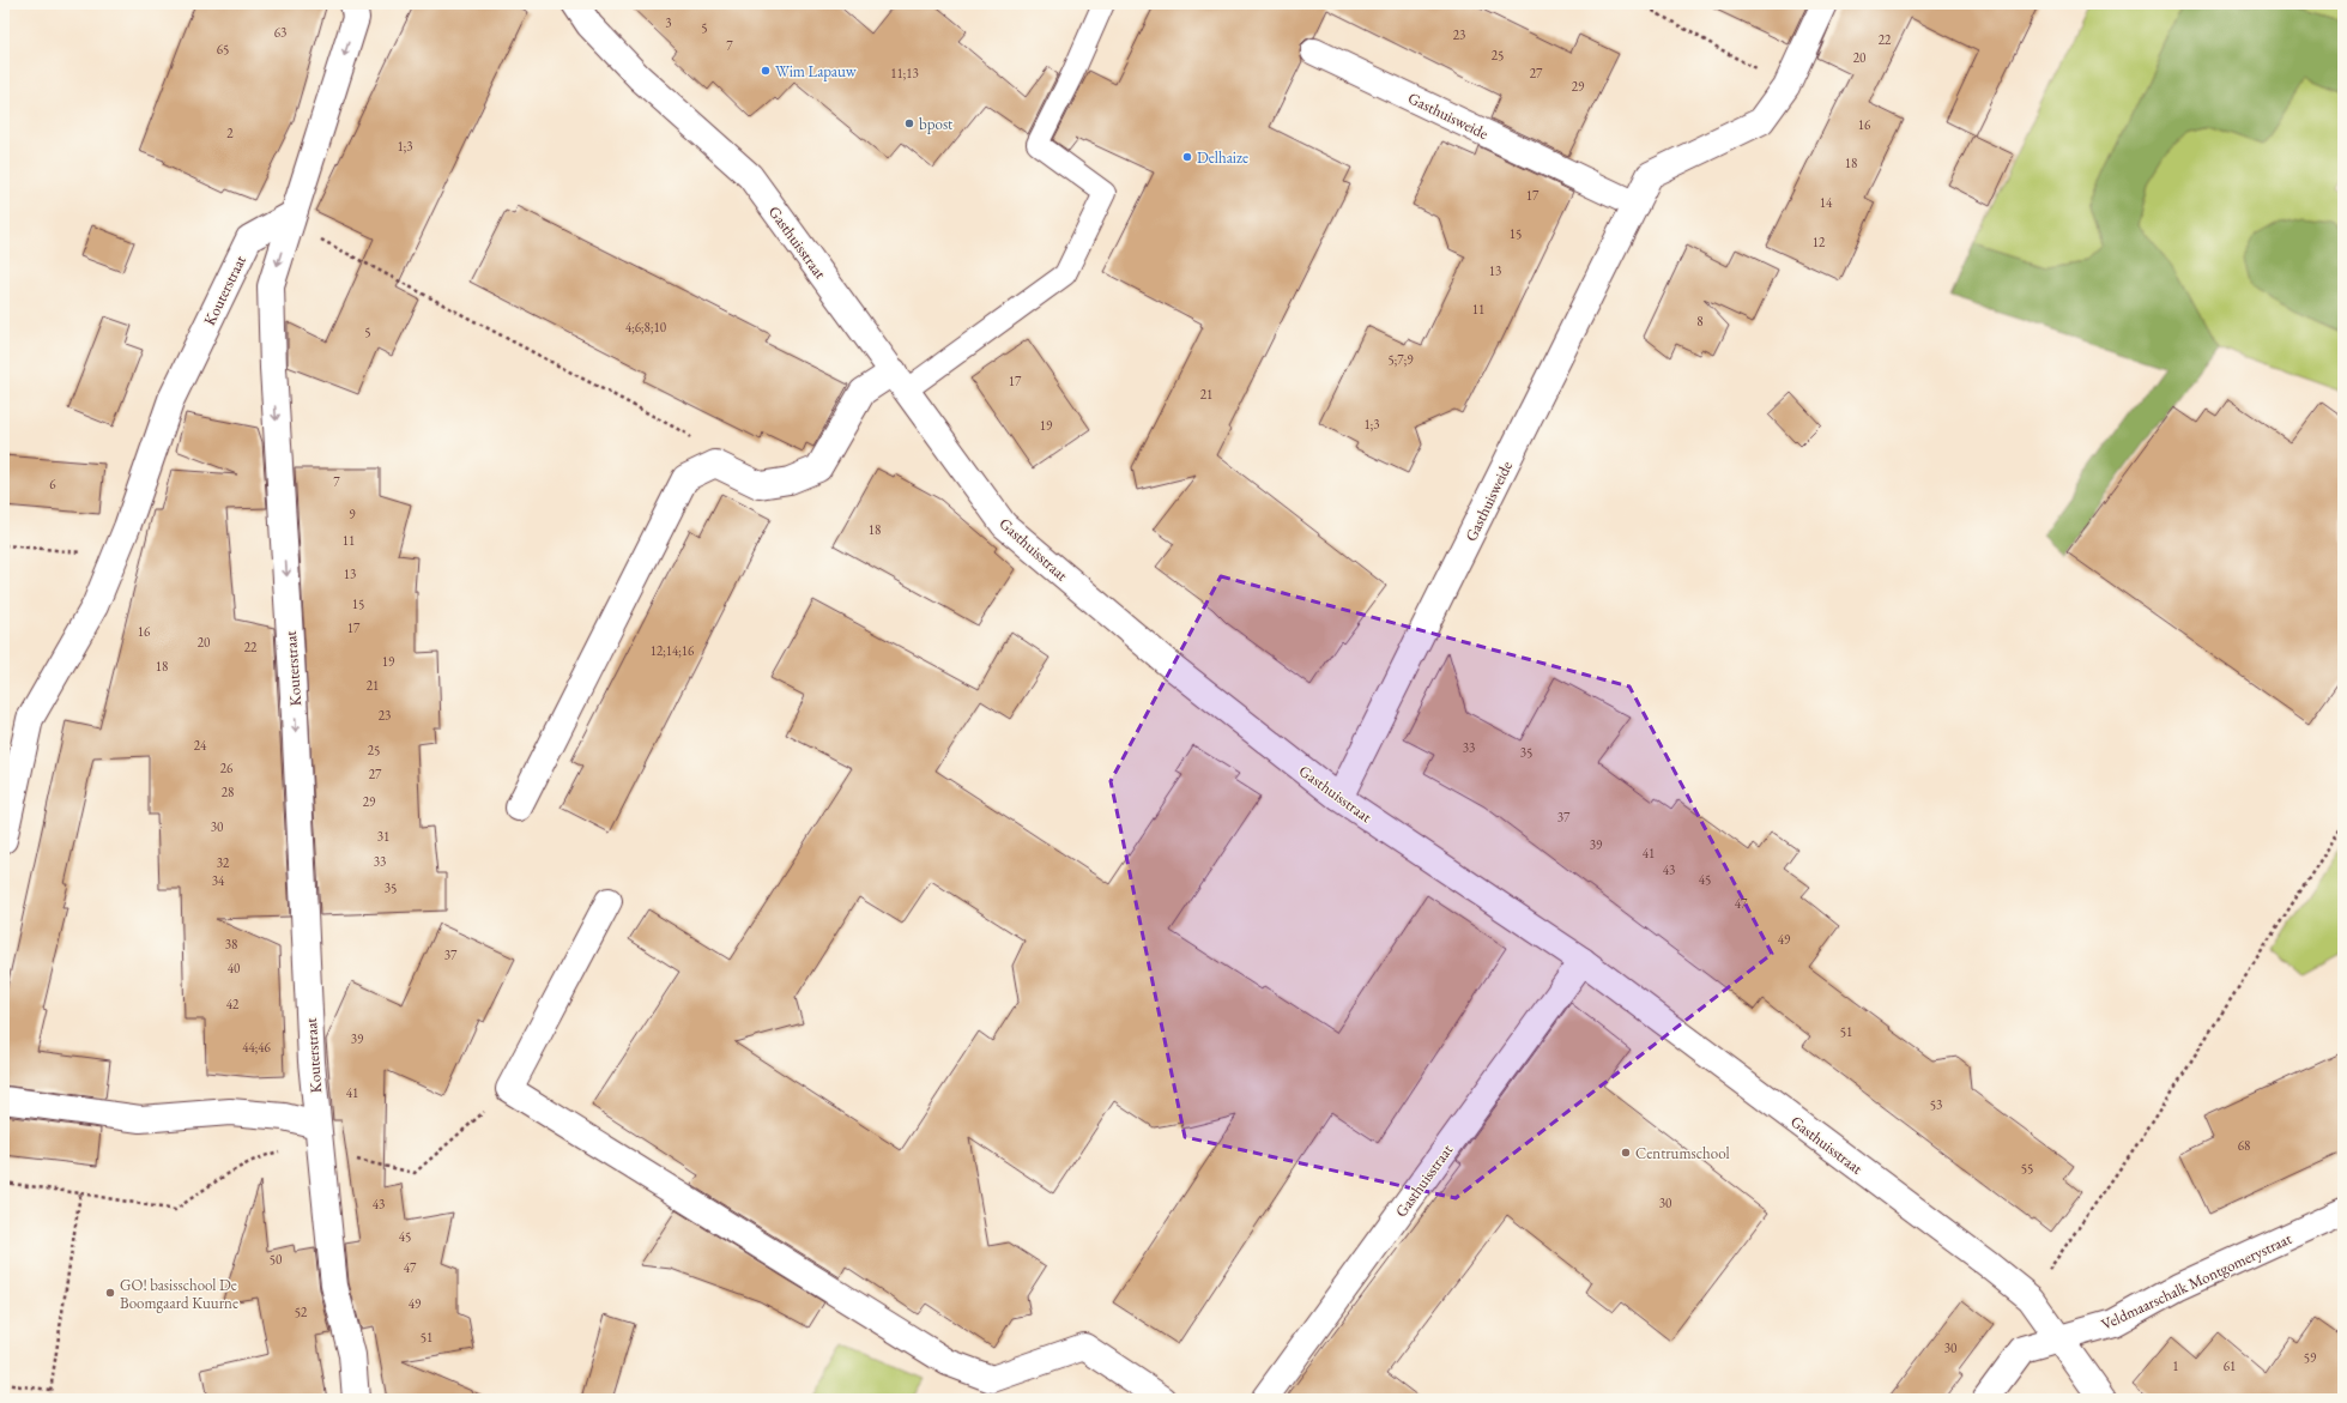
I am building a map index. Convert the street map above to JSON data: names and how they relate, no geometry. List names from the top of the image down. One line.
{"streets":{"street":["Gasthuisweide","Gasthuisstraat","Kouterstraat","Veldmaarschalk Montgomerystraat"]},"crossings":[["Gasthuisweide","Gasthuisstraat"],["Gasthuisstraat","Veldmaarschalk Montgomerystraat"]],"one_way":["Kouterstraat"],"places":["Wim Lapauw","bpost","Delhaize","Centrumschool","GO! basisschool De Boomgaard Kuurne"],"house_numbers":["3","5","63","23","22","7","65","25","20","11;13","27","29","16","2","1;3","18","17","14","15","12","13","11","8","4;6;8;10","5","5;7;9","17","21","1;3","19","7","6","9","18","11","13","15","17","16","20","22","12;14;16","19","18","21","23","24","33","25","35","26","27","28","29","37","30","31","39","41","33","32","43","45","34","35","47","49","38","37","40","42","51","39","44;46","41","53","68","55","30","43","45","50","47","49","52","51","30","59","1","61"]}
